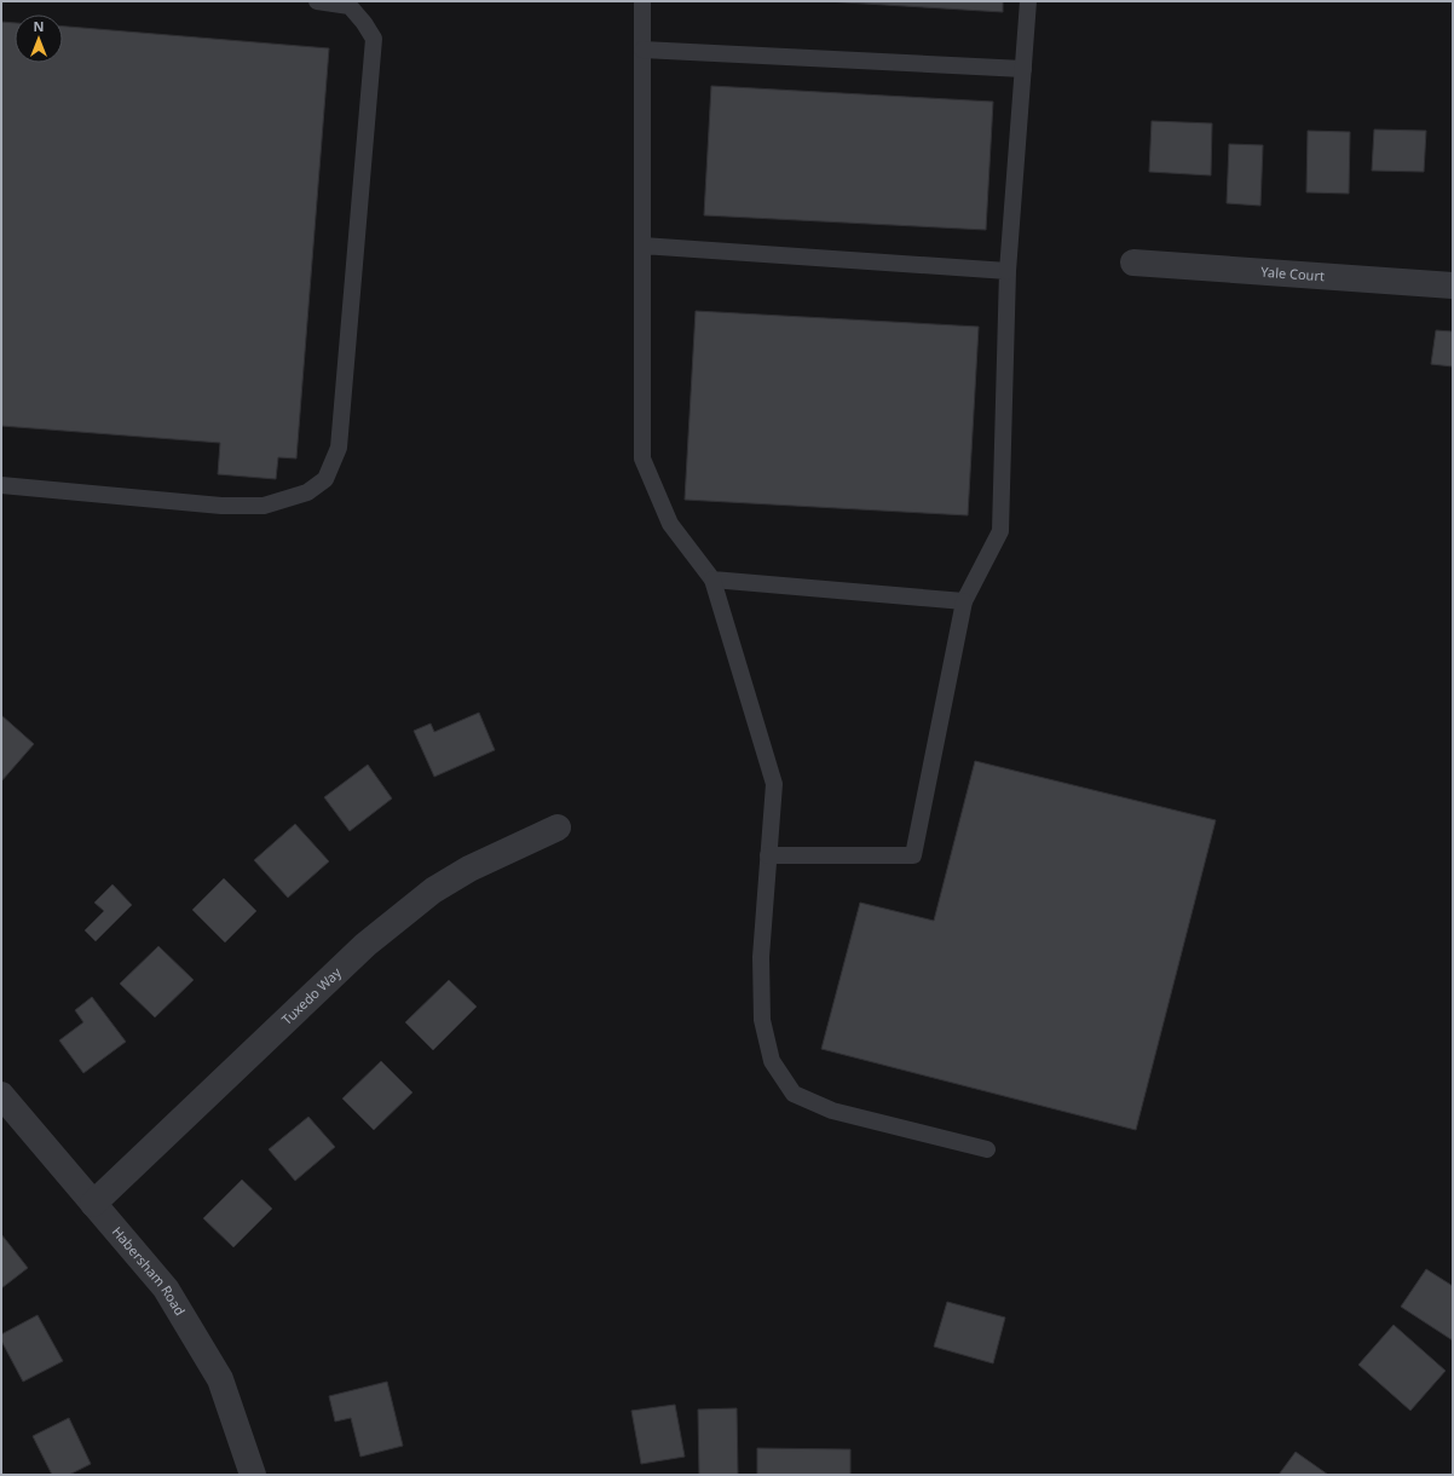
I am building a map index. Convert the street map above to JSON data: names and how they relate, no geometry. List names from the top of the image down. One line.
{"streets":{"street":["Yale Court","Tuxedo Way","Habersham Road"]},"crossings":[["Tuxedo Way","Habersham Road"]],"north":"top"}
